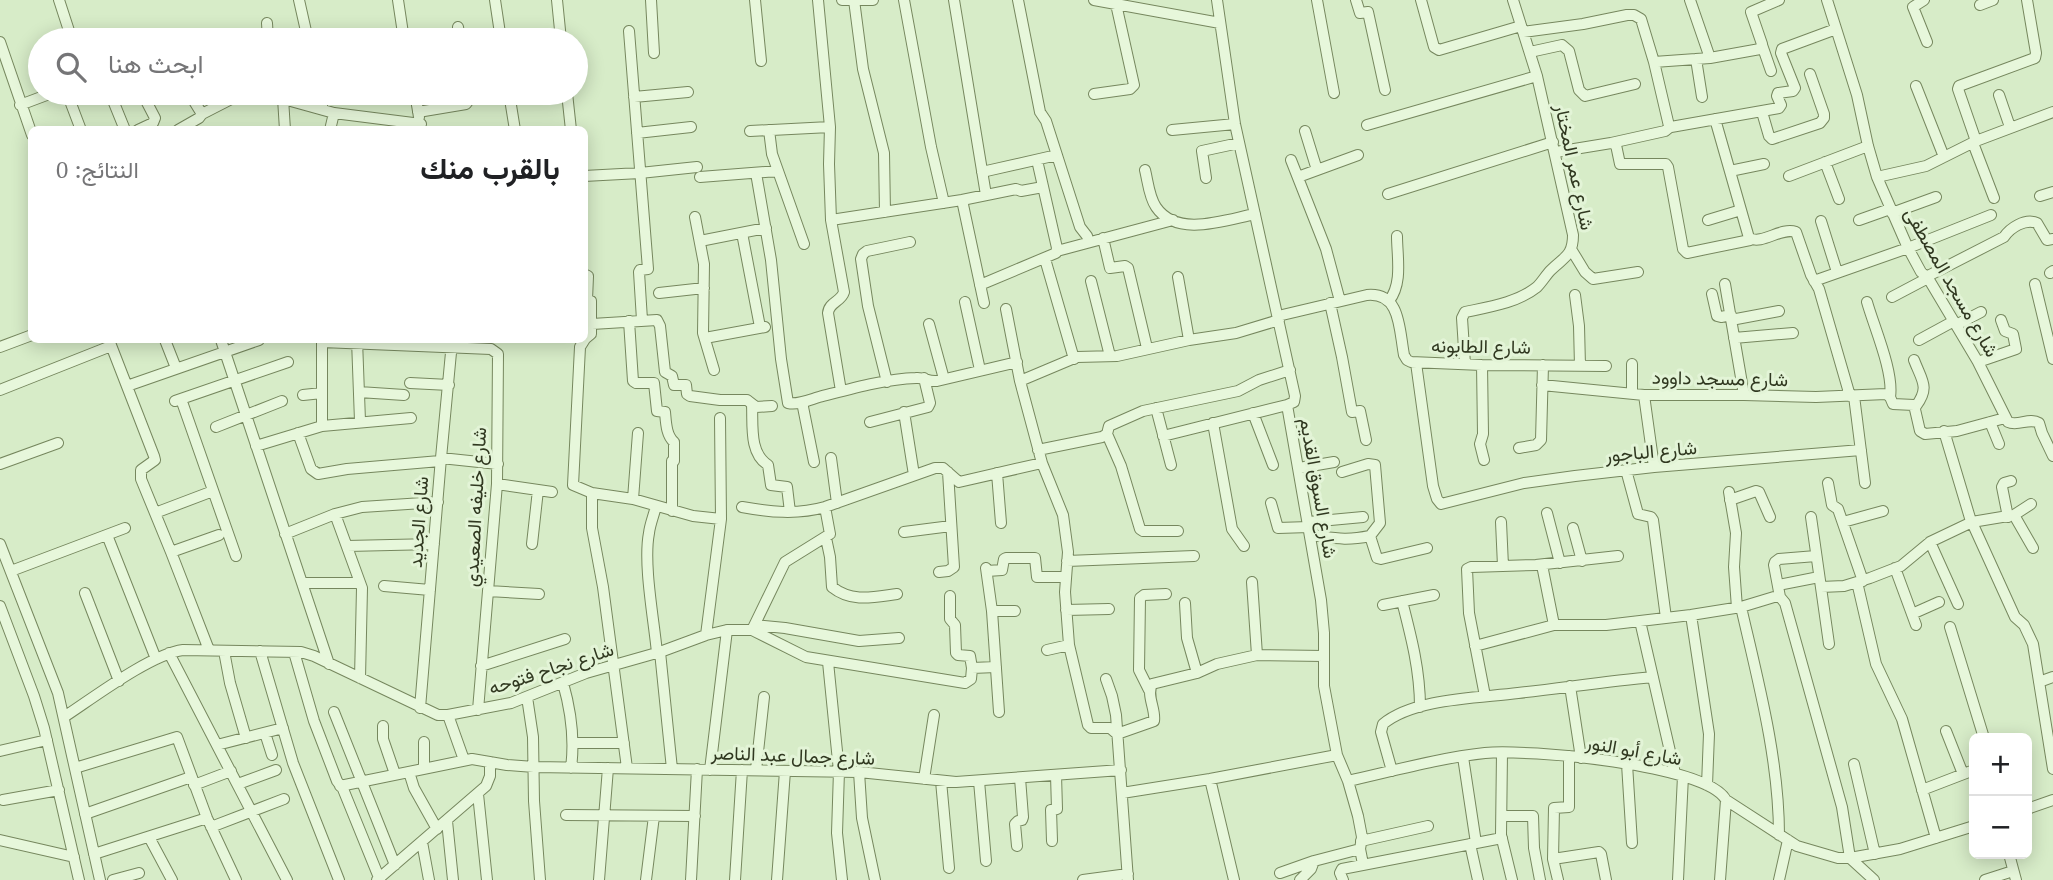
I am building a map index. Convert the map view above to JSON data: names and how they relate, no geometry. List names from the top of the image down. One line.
{"streets":{"street":["شارع عمر المختار","شارع مسجد المصطفى","شارع الطابونه","شارع مسجد داوود","شارع الباجور","شارع السوق القديم","شارع خليفه الصعيدي","شارع الجديد","شارع نجاح فتوحه","شارع أبو النور","شارع جمال عبد الناصر"]},"crossings":[["شارع عمر المختار","شارع الطابونه"],["شارع الطابونه","شارع الباجور"],["شارع السوق القديم","شارع أبو النور"],["شارع خليفه الصعيدي","شارع الجديد"],["شارع خليفه الصعيدي","شارع نجاح فتوحه"],["شارع الجديد","شارع نجاح فتوحه"]],"page":{"search":"ابحث هنا","heading":["بالقرب منك","النتائج: 0"],"map_buttons":["+","−"]}}
